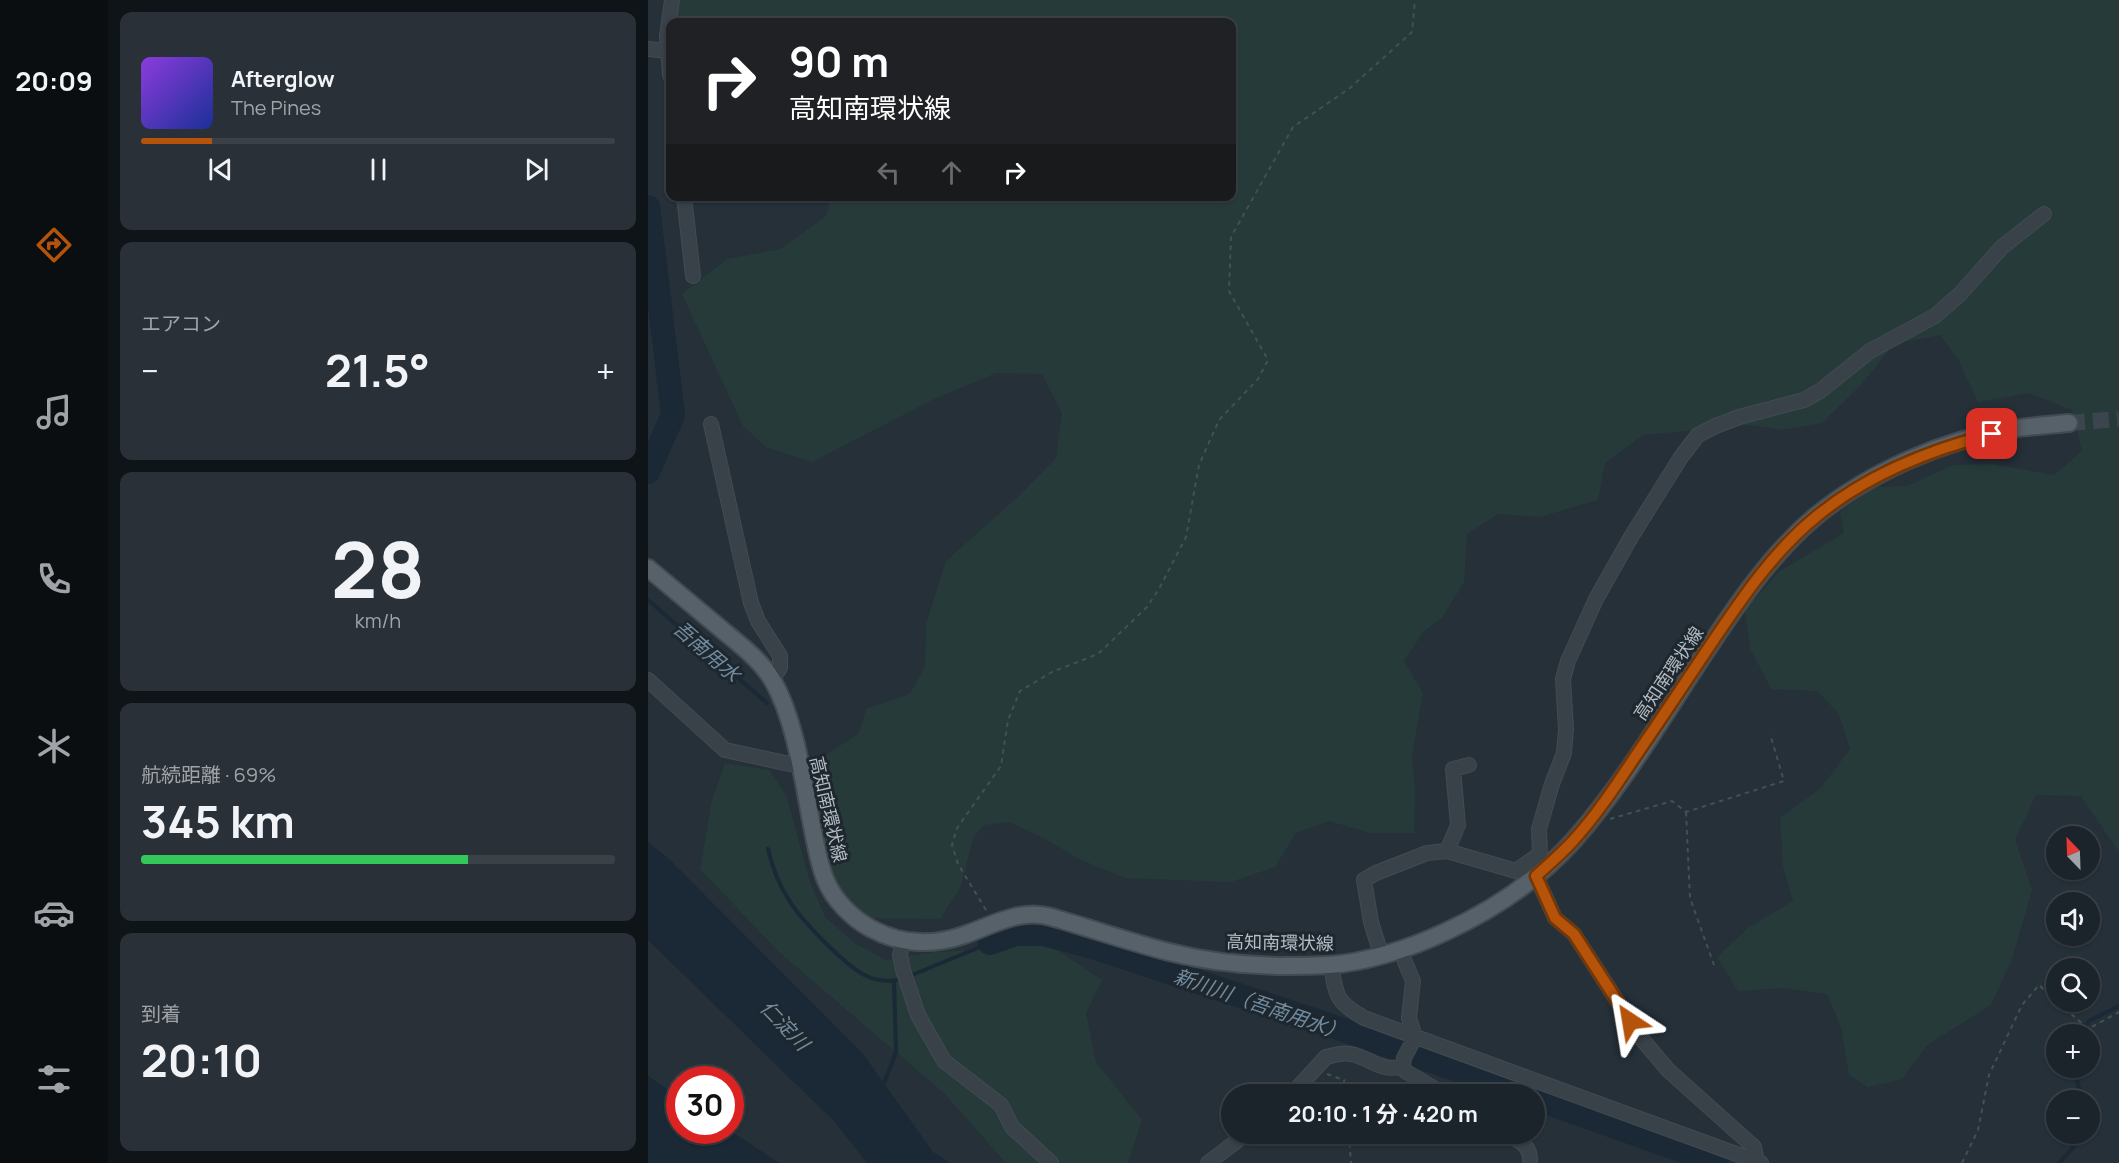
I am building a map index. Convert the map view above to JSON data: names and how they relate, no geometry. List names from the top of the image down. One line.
{"streets":{"main road":["高知南環状線"]},"water":["吾南用水","新川川（吾南用水）","仁淀川"],"north":"top left","page":{"tabs":"20:09","turn":["90 m","高知南環状線"],"song":["Afterglow","The Pines"],"tile":["エアコン",["28","km/h"],["航続距離 · 69%","345 km"],["到着","20:10"]],"heat":["−","21.5°","+"],"map_buttons":["+","−"],"limit":"30","trip":"20:10 · 1 分 · 420 m"}}
